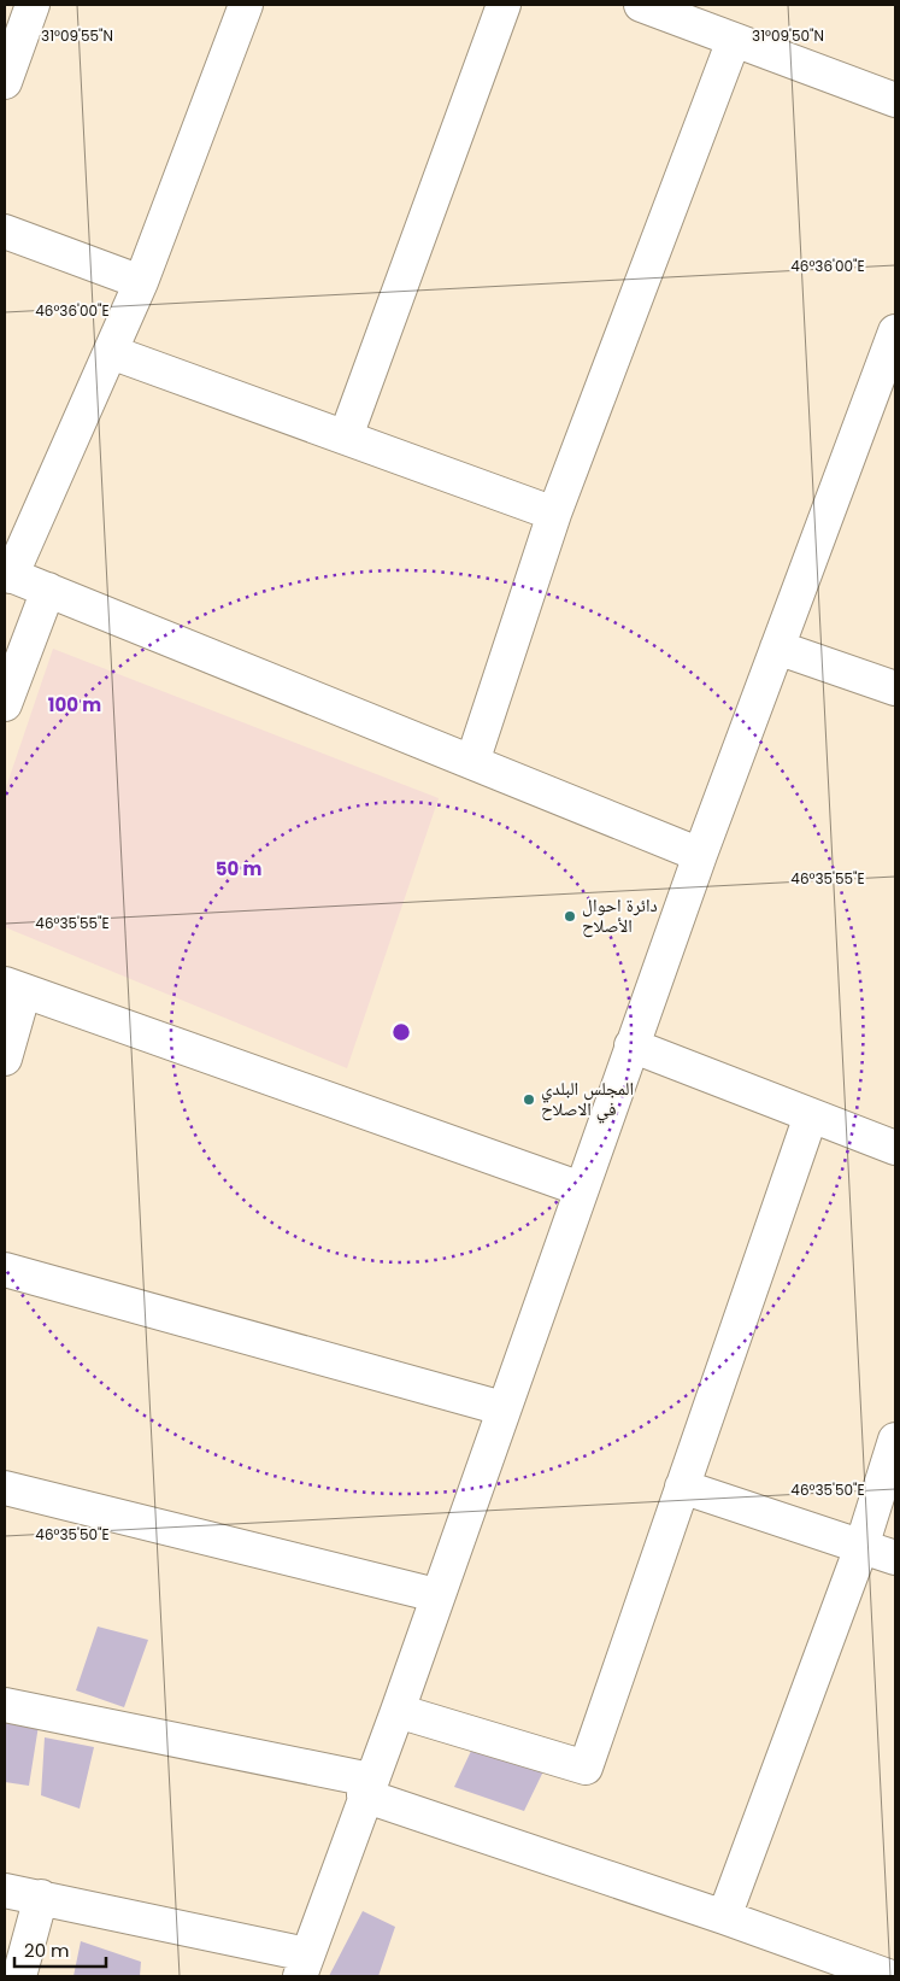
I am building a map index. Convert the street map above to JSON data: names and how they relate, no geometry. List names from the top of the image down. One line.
{"places":["دائرة احوال الأصلاح","المجلس البلدي في الاصلاح"],"scale_bar":"20 m","coordinates":["31°09'55\"N","31°09'50\"N","46°36'00\"E","46°35'55\"E","46°35'50\"E"],"rings":["100 m","50 m"]}
